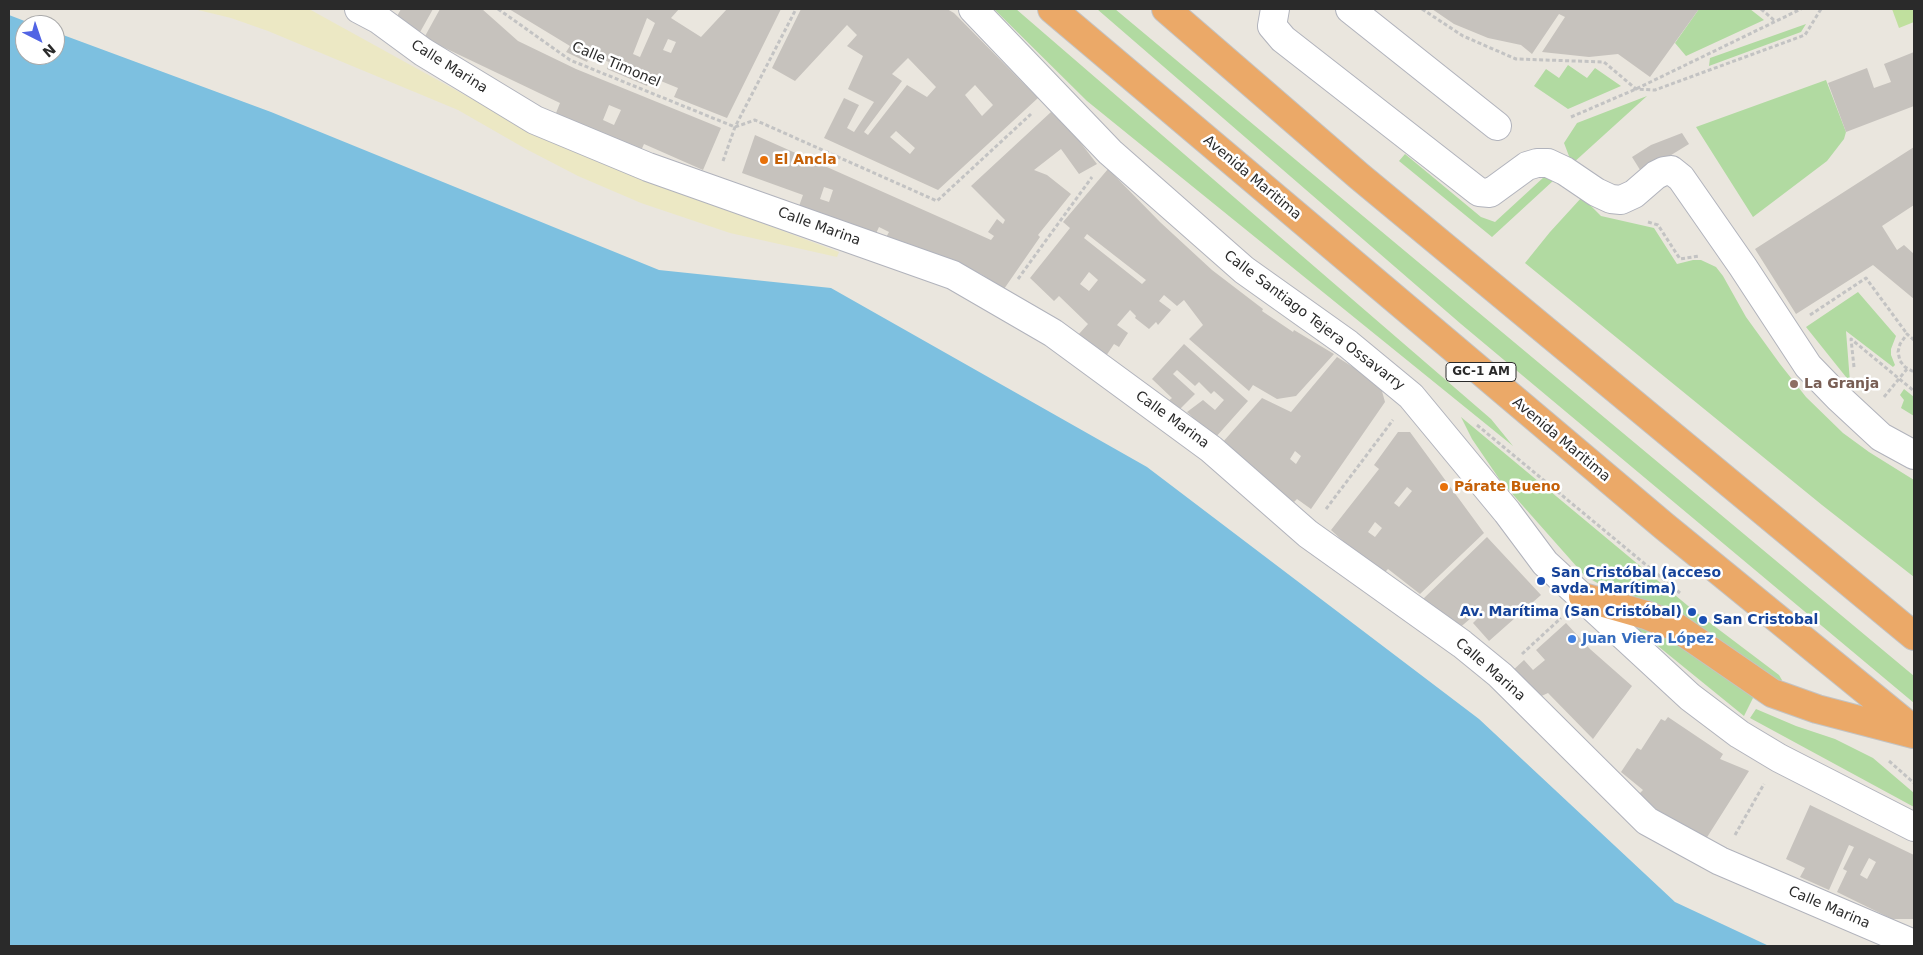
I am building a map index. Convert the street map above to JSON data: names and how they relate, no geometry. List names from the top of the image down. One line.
{"streets":{"highway":["Avenida Maritima","GC-1 AM"],"street":["Calle Marina","Calle Santiago Tejera Ossavarry"],"path":["Calle Timonel"]},"places":["El Ancla","La Granja","Párate Bueno","San Cristóbal (acceso avda. Marítima)","Av. Marítima (San Cristóbal)","San Cristobal","Juan Viera López"],"north":"bottom right"}
